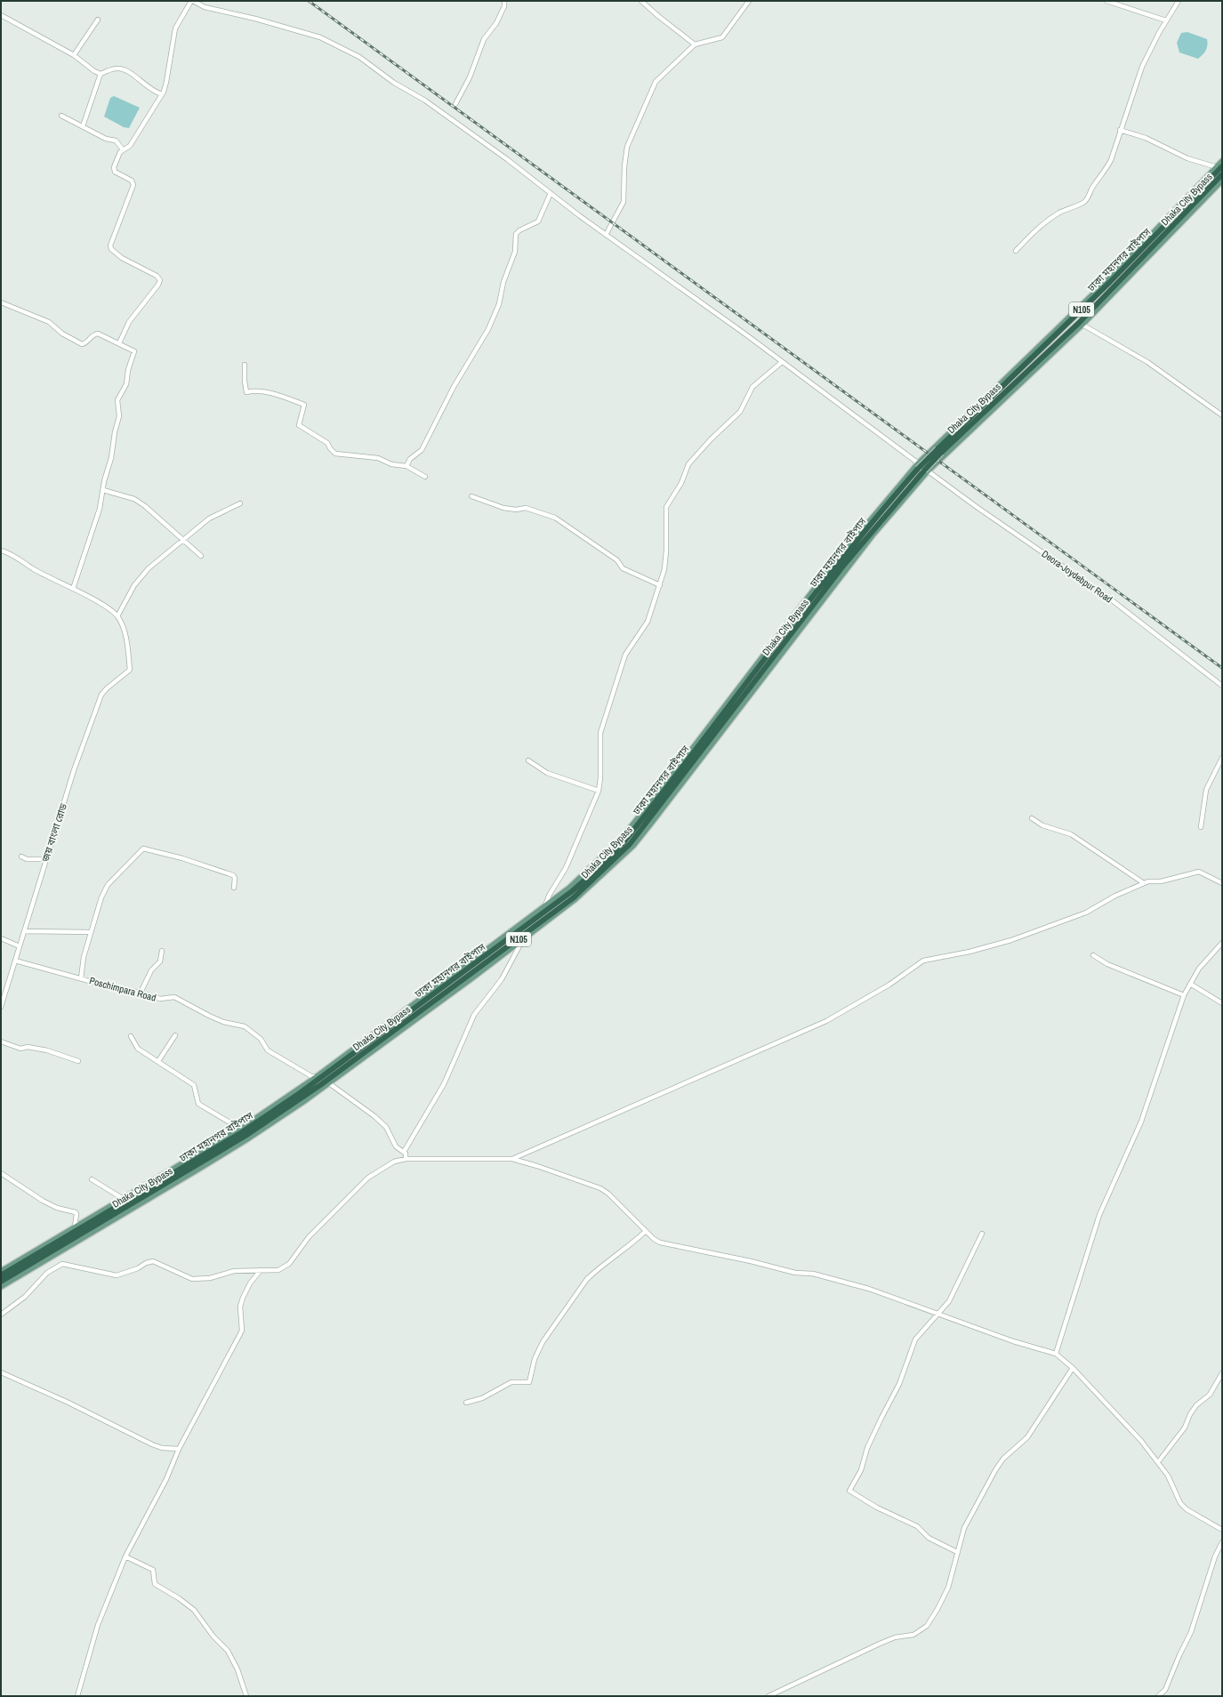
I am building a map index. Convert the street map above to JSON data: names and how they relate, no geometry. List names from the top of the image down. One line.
{"streets":{"highway":["Dhaka City Bypass","ঢাকা মহানগর বাইপাস","N105"],"street":["Deora-Joydebpur Road","জয় বাংলা রোড","Poschimpara Road"]},"crossings":[["Dhaka City Bypass","ঢাকা মহানগর বাইপাস"],["Dhaka City Bypass","Deora-Joydebpur Road"],["ঢাকা মহানগর বাইপাস","Deora-Joydebpur Road"],["জয় বাংলা রোড","Poschimpara Road"]]}
